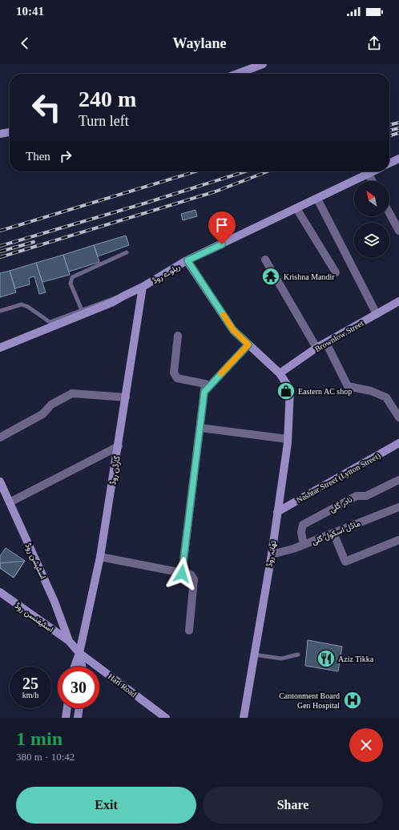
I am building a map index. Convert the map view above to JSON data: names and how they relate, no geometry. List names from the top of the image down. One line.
{"streets":{"street":["ریلوے روڈ","Brownlow Street","گارڈن روڈ","Nashtar Street (Lytton Street)","نادر گلی","ماڈل اسکول گلی","تھانہ روڈ","اسٹیشن روڈ","اسٹیفنسن روڈ","Hari Road"]},"crossings":[["ریلوے روڈ","گارڈن روڈ"],["Brownlow Street","تھانہ روڈ"],["گارڈن روڈ","Hari Road"],["Nashtar Street (Lytton Street)","تھانہ روڈ"],["نادر گلی","ماڈل اسکول گلی"],["ماڈل اسکول گلی","تھانہ روڈ"],["اسٹیشن روڈ","اسٹیفنسن روڈ"],["اسٹیشن روڈ","Hari Road"],["اسٹیفنسن روڈ","Hari Road"]],"places":{"temple":["Krishna Mandir"],"shop":["Eastern AC shop"],"restaurant":["Aziz Tikka"],"hospital":["Cantonment Board Gen Hospital"]},"north":"top left","page":{"status":"10:41","header":"Waylane","turn":["240 m","Turn left"],"then":"Then","speed":"25 km/h","limit":"30","heading":["1 min","380 m · 10:42"],"buttons":["Exit","Share"]}}
